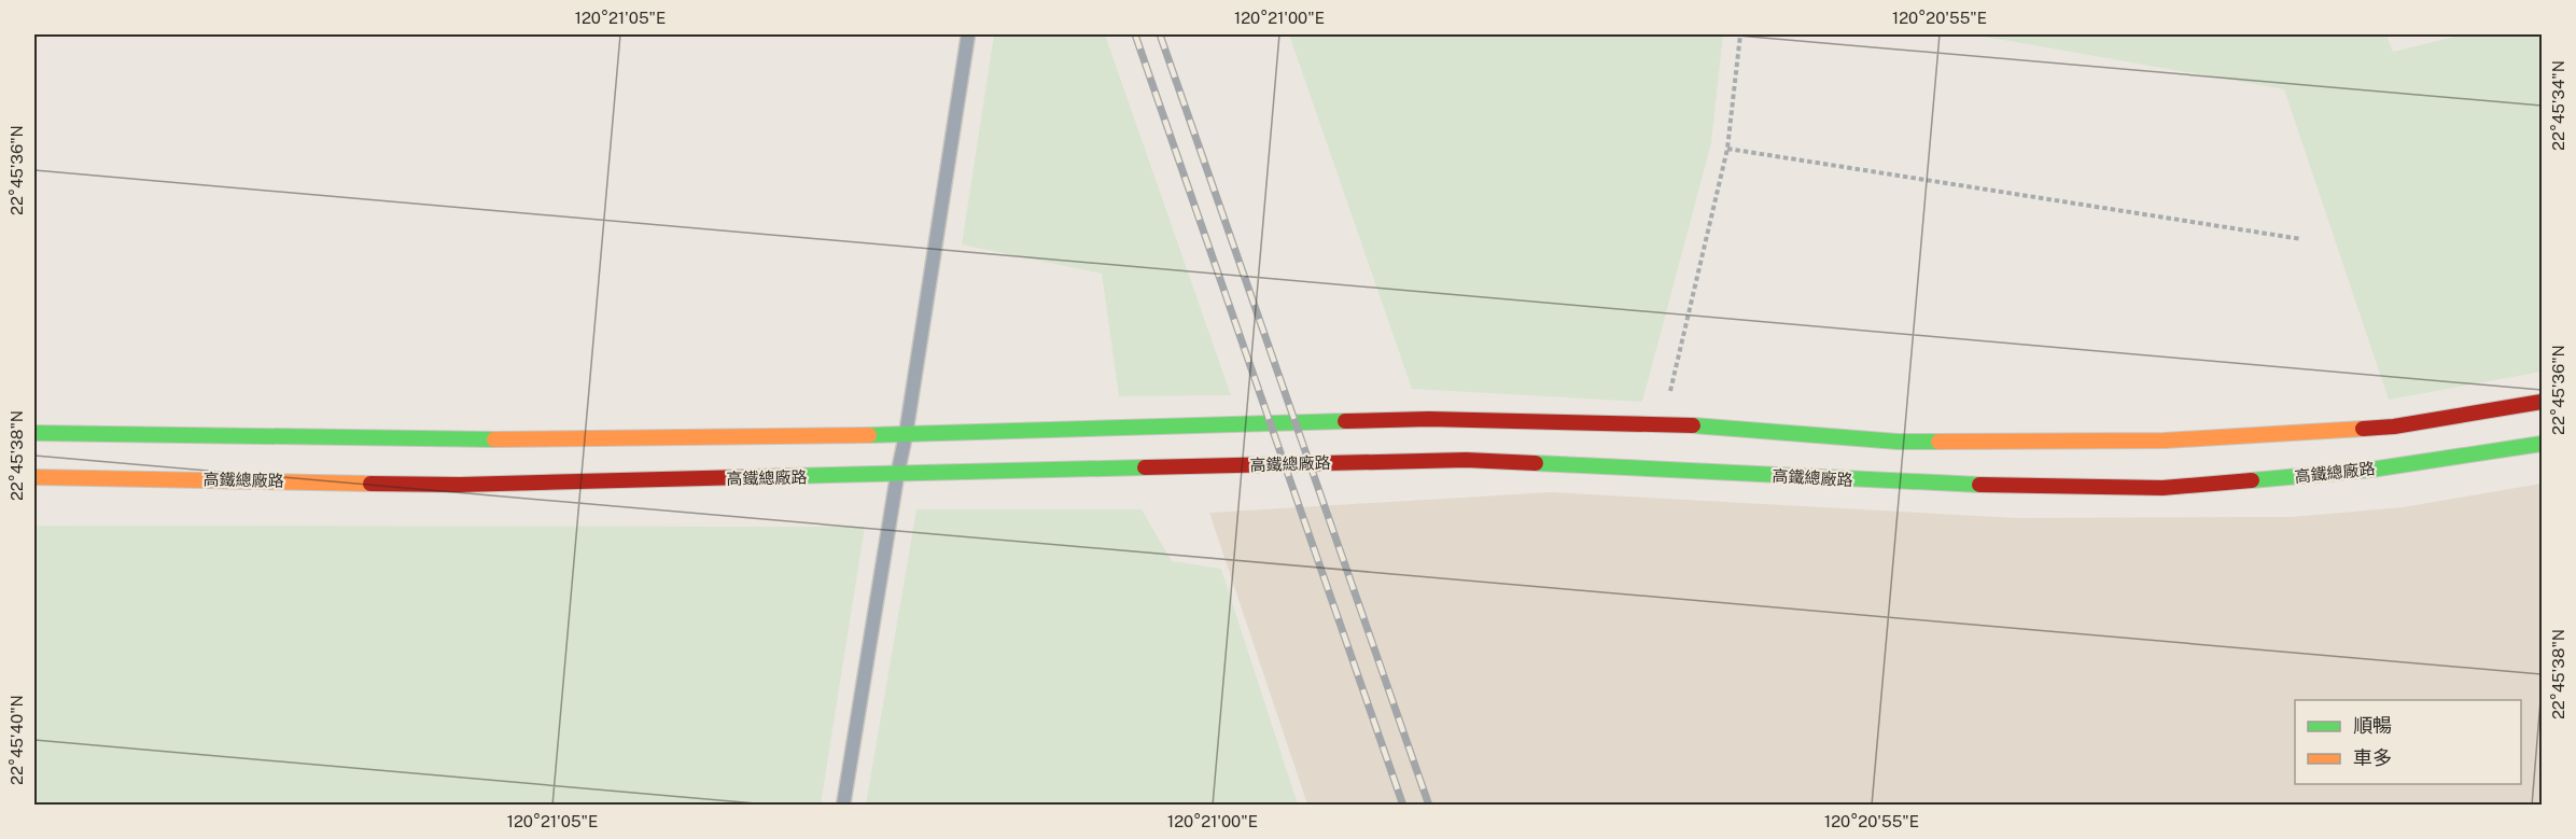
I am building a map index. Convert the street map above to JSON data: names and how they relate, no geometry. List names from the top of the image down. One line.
{"streets":{"street":["高鐵總廠路"]},"legend":["順暢","車多"],"coordinates":["120°21'05\"E","120°21'00\"E","120°20'55\"E","22°45'34\"N","22°45'36\"N","22°45'38\"N","22°45'40\"N"]}
